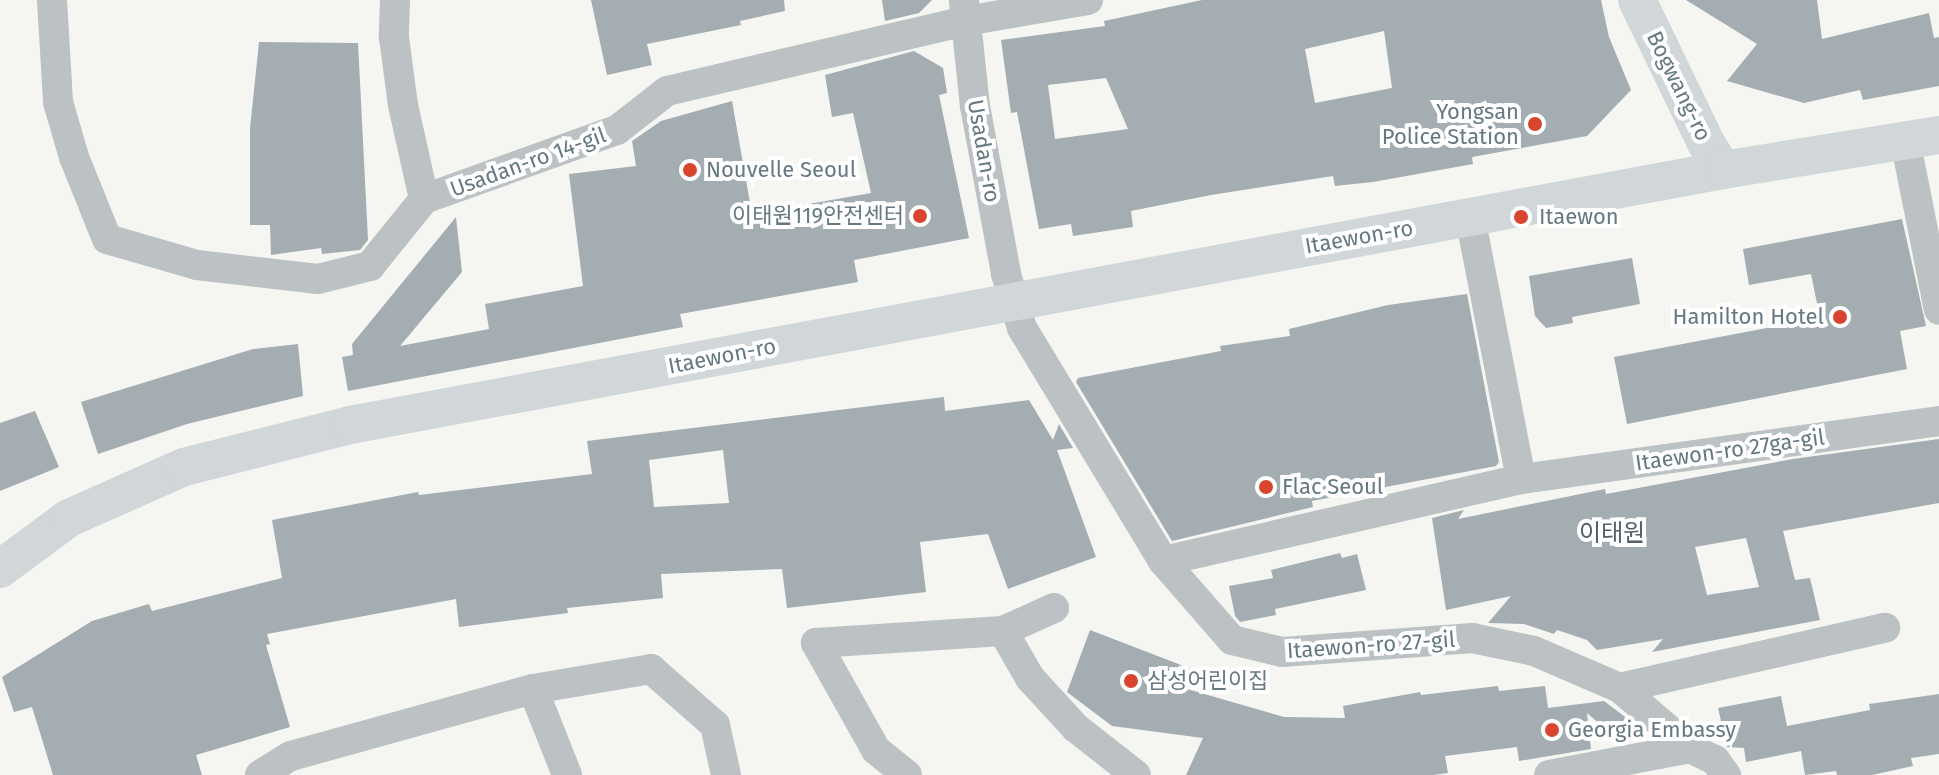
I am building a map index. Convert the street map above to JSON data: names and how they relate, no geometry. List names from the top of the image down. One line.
{"streets":{"main road":["Bogwang-ro","Itaewon-ro"],"street":["Usadan-ro","Usadan-ro 14-gil","Itaewon-ro 27ga-gil","Itaewon-ro 27-gil"]},"crossings":[["Bogwang-ro","Itaewon-ro"],["Usadan-ro","Usadan-ro 14-gil"],["Usadan-ro","Itaewon-ro"],["Usadan-ro","Itaewon-ro 27-gil"],["Itaewon-ro","Itaewon-ro 27-gil"]],"districts":["이태원"],"places":["Yongsan Police Station","Nouvelle Seoul","이태원119안전센터","Itaewon","Hamilton Hotel","Flac Seoul","삼성어린이집","Georgia Embassy"]}
